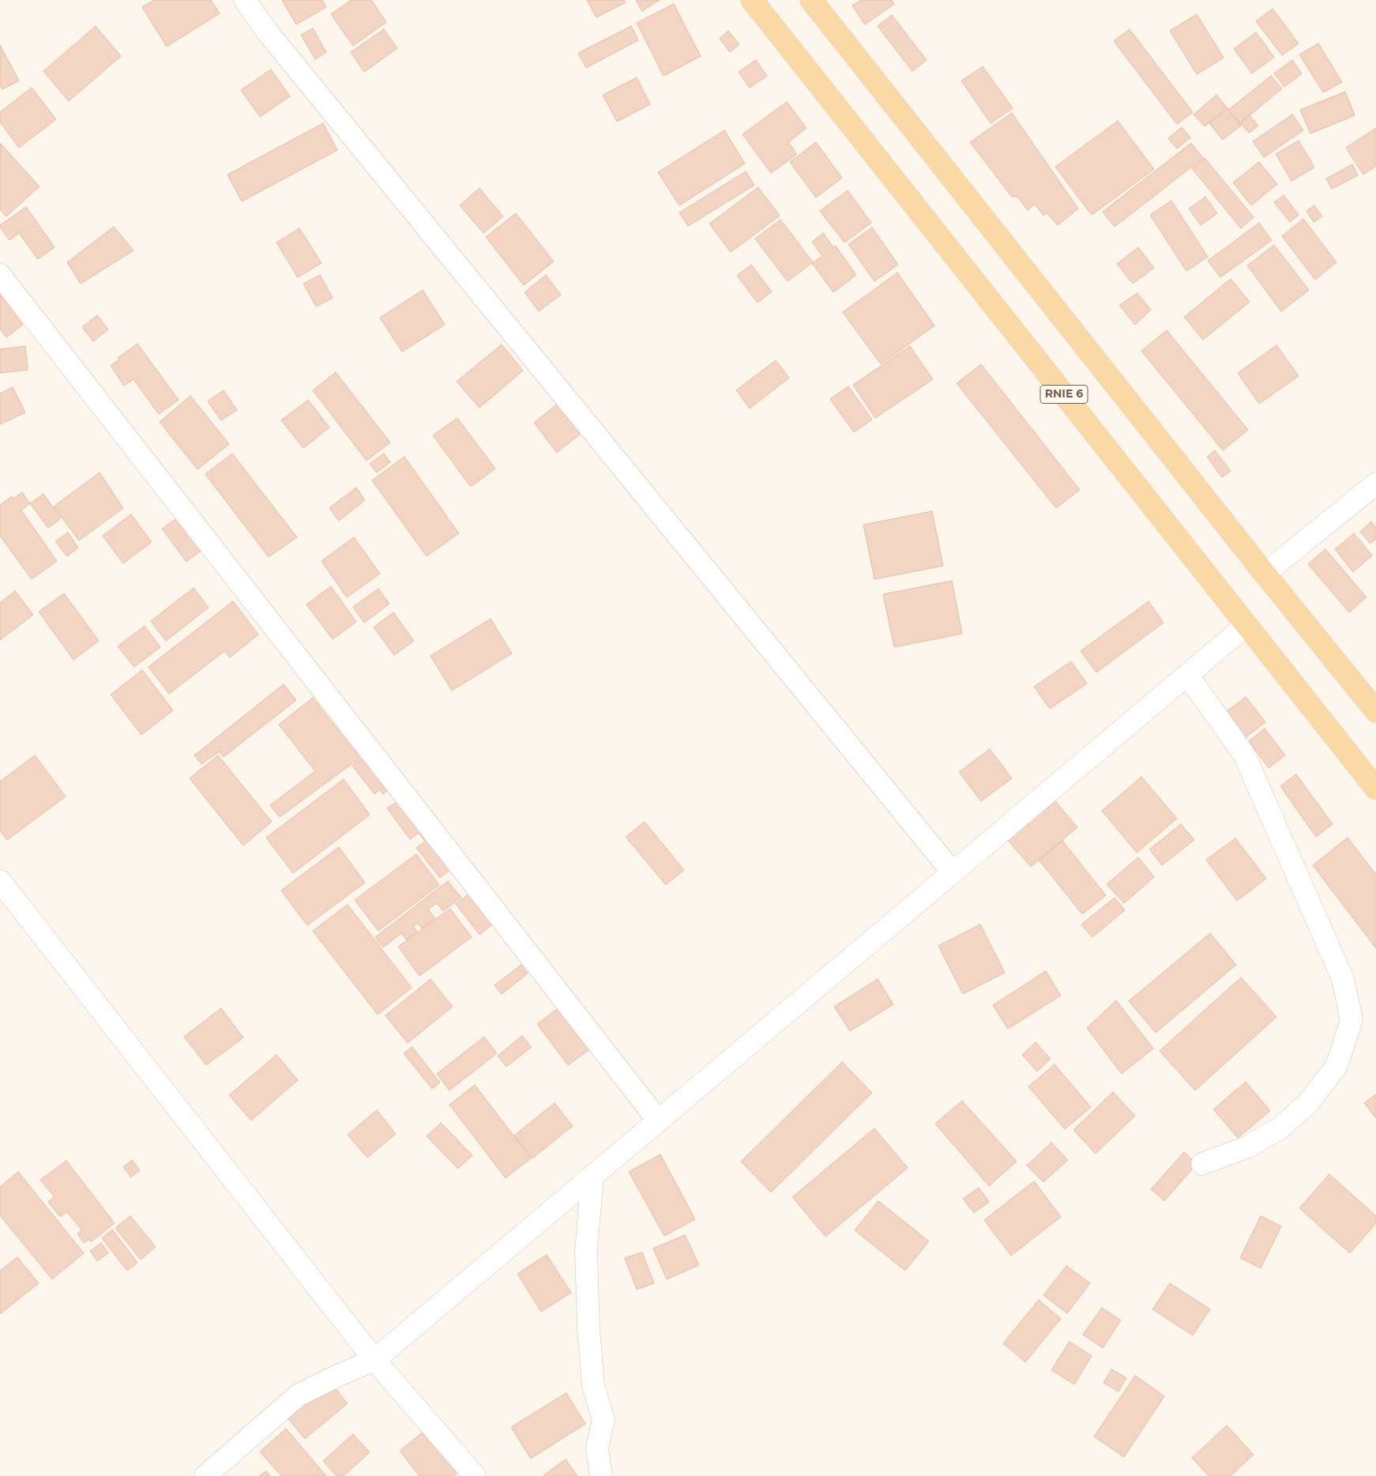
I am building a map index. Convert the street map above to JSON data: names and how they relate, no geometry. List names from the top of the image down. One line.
{"streets":{"main road":["RNIE 6"]}}
